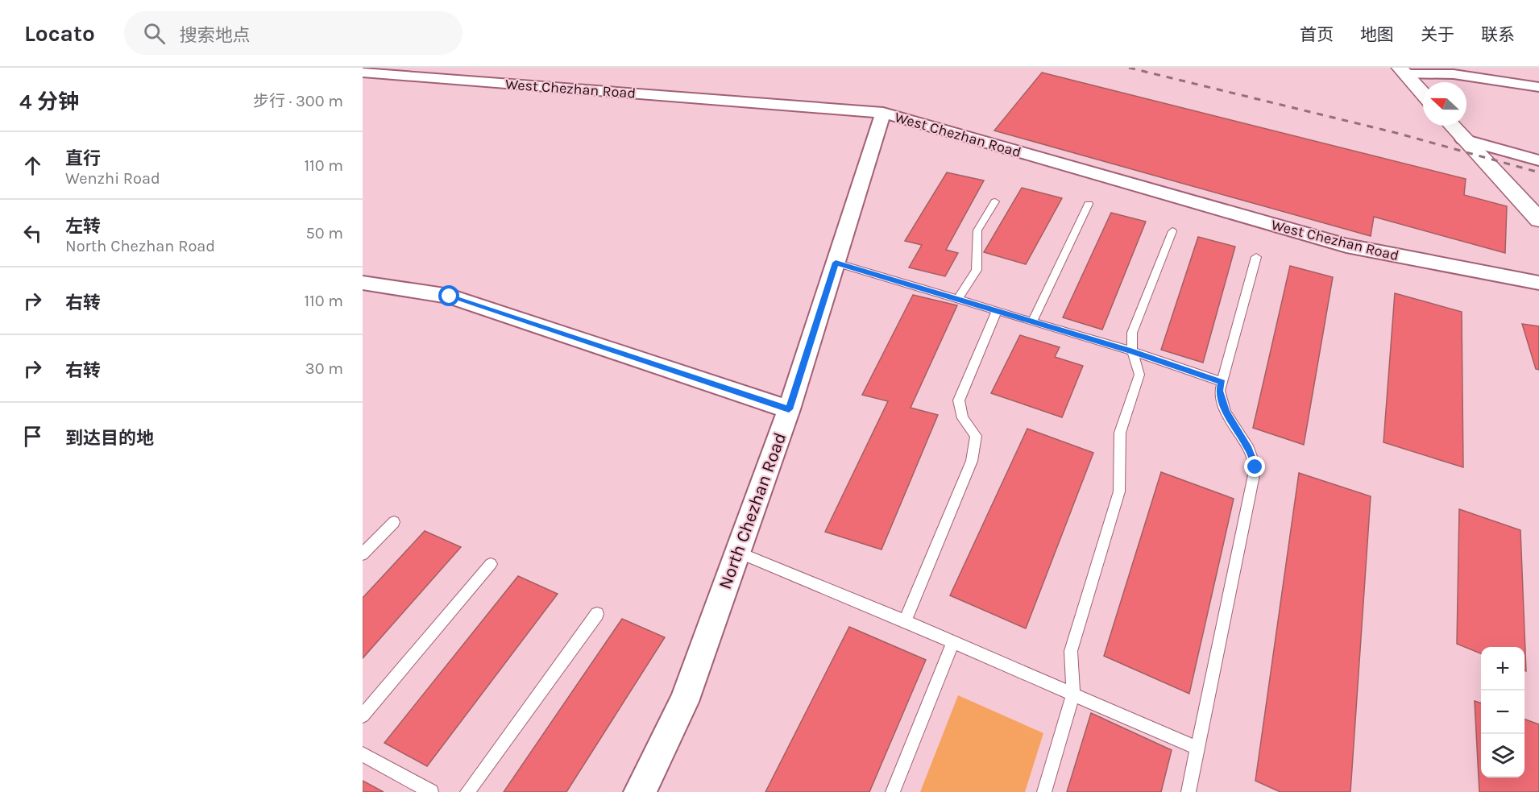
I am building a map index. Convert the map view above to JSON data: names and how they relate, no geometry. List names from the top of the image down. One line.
{"streets":{"street":["West Chezhan Road","North Chezhan Road"]},"crossings":[["West Chezhan Road","North Chezhan Road"]],"north":"left","page":{"header":"Locato","search":"搜索地点","nav":["首页","地图","关于","联系"],"heading":["4 分钟","步行 · 300 m"],"list":[["直行","Wenzhi Road","110 m"],["左转","North Chezhan Road","50 m"],["右转","110 m"],["右转","30 m"],"到达目的地"],"map_buttons":["+","−"]}}
